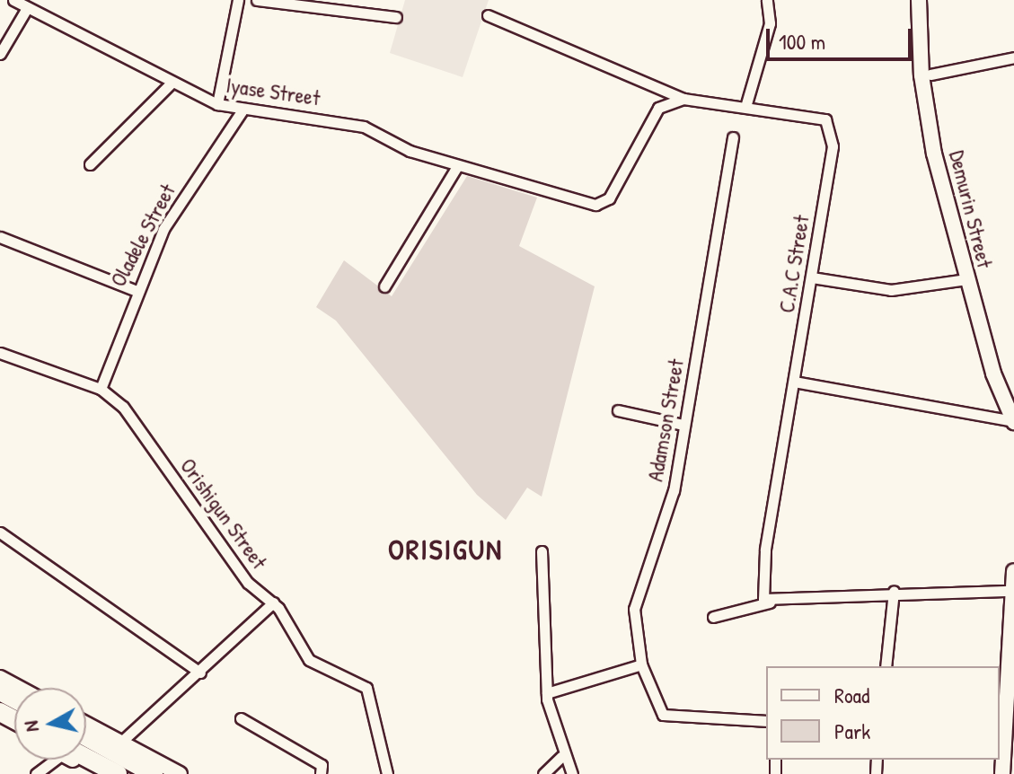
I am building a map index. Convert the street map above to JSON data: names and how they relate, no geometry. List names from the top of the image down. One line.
{"streets":{"street":["Iyase Street","Demurin Street","Oladele Street","C.A.C Street","Adamson Street","Orishigun Street"]},"crossings":[["Iyase Street","Oladele Street"],["Oladele Street","Orishigun Street"]],"districts":["ORISIGUN"],"legend":["Road","Park"],"scale_bar":"100 m","north":"left"}
